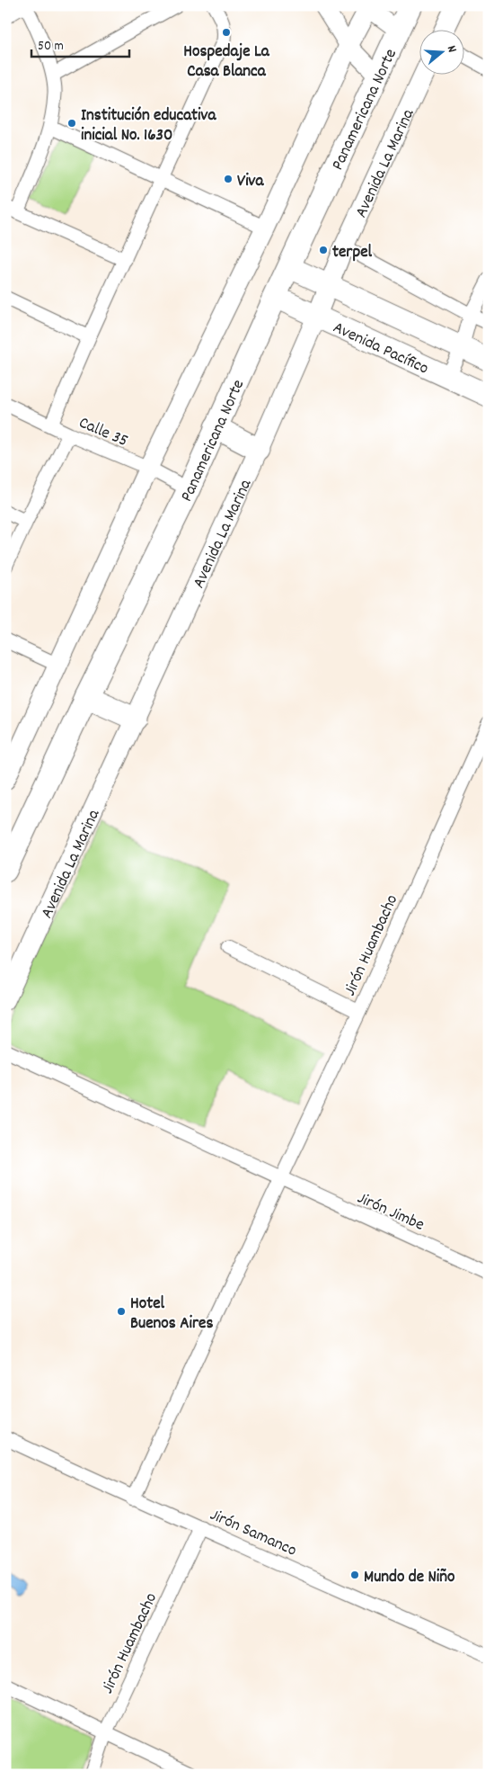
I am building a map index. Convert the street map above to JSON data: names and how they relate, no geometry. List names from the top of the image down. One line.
{"streets":{"highway":["Panamericana Norte"],"main road":["Avenida La Marina","Avenida Pacífico"],"street":["Calle 35","Jirón Huambacho","Jirón Jimbe","Jirón Samanco"]},"crossings":[["Panamericana Norte","Avenida Pacífico"],["Panamericana Norte","Calle 35"],["Avenida La Marina","Avenida Pacífico"],["Jirón Huambacho","Jirón Jimbe"],["Jirón Huambacho","Jirón Samanco"]],"places":["Hospedaje La Casa Blanca","Institución educativa inicial No. 1630","Viva","terpel","Hotel Buenos Aires","Mundo de Niño"],"scale_bar":"50 m","north":"right"}
